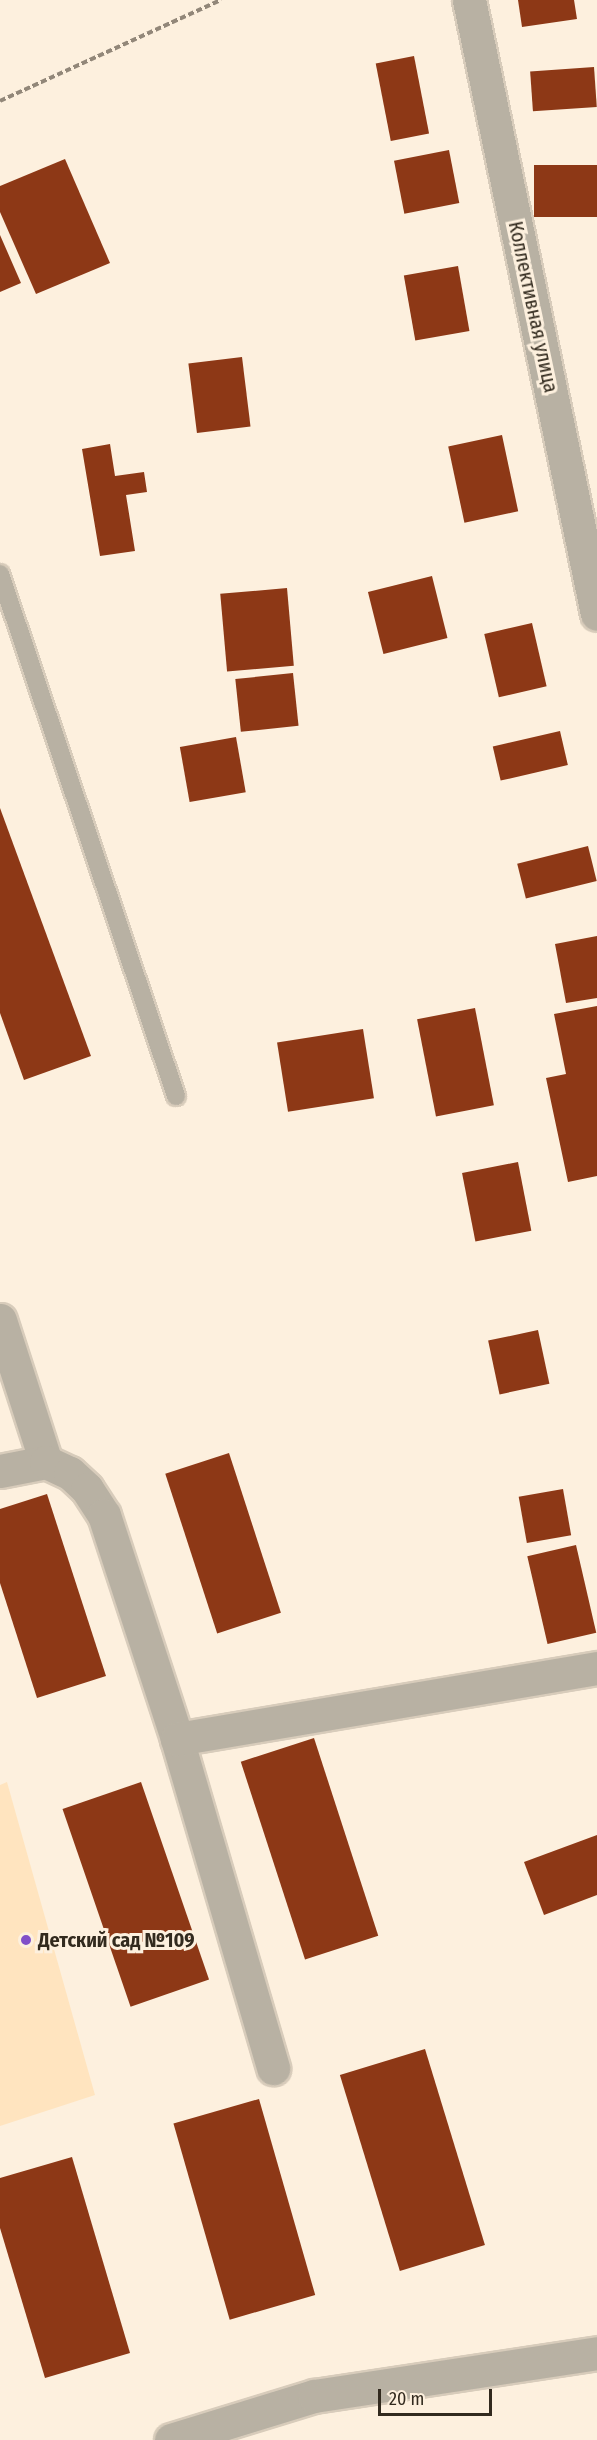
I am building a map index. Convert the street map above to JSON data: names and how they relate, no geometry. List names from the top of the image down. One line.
{"streets":{"street":["Коллективная улица"]},"places":["Детский сад №109"],"scale_bar":"20 m"}
